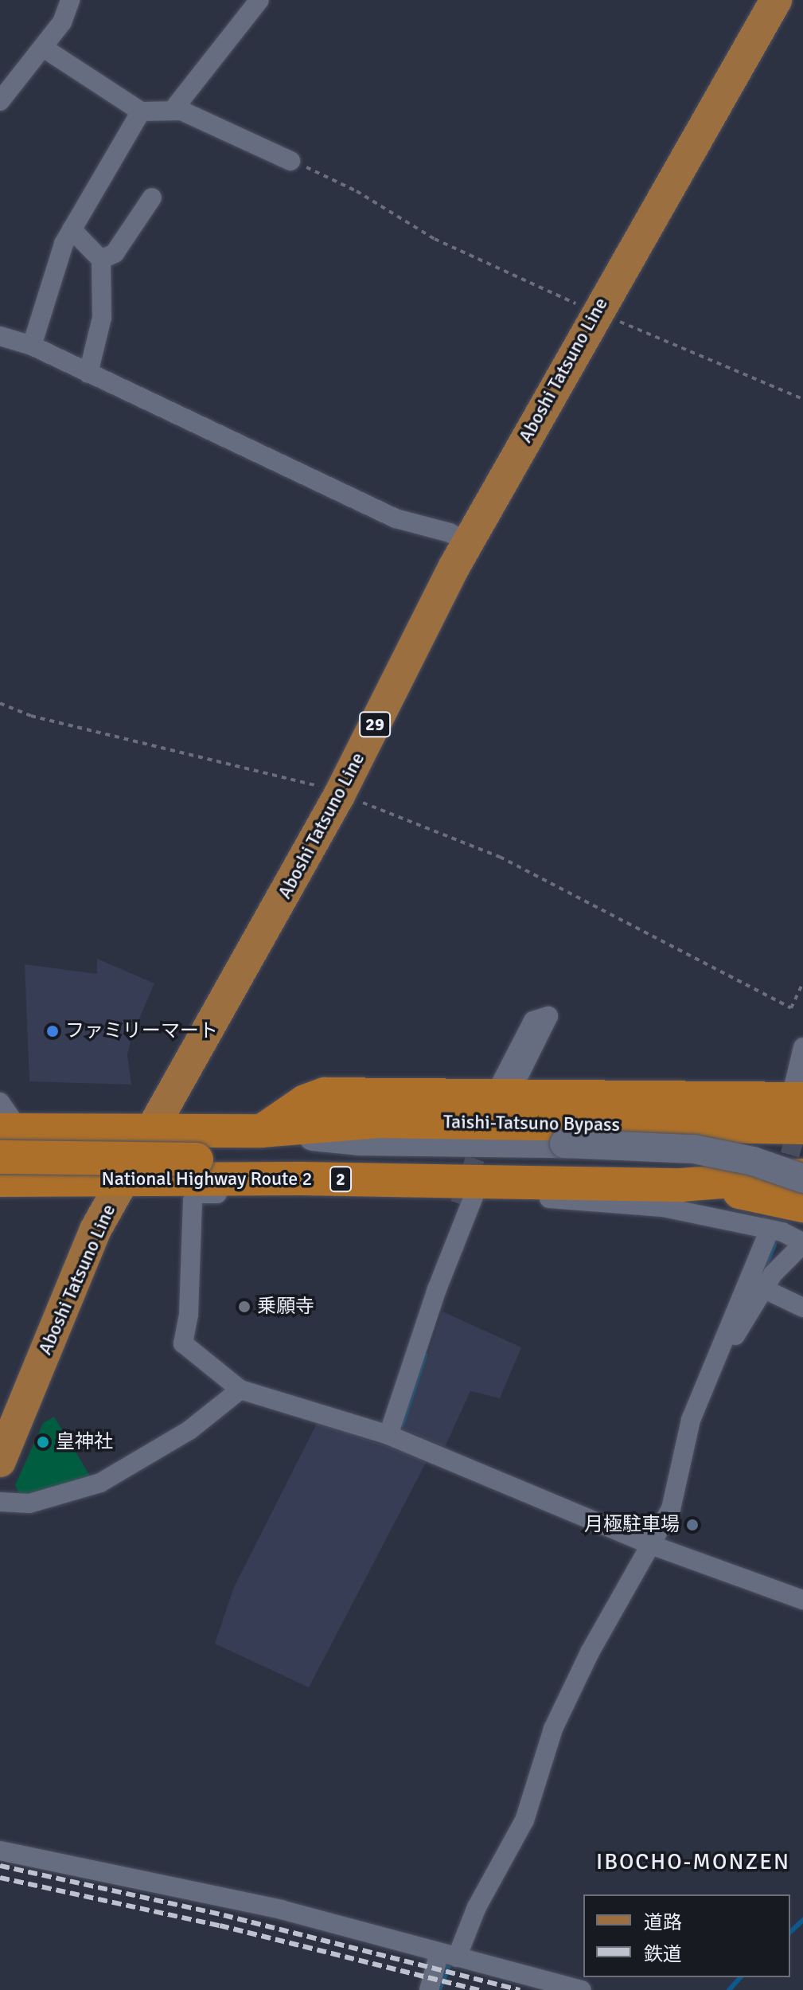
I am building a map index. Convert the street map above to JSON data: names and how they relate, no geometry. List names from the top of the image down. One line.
{"streets":{"highway":["Taishi-Tatsuno Bypass","National Highway Route 2","2"],"main road":["Aboshi Tatsuno Line","29"]},"crossings":[["Aboshi Tatsuno Line","National Highway Route 2"],["National Highway Route 2","2"]],"districts":["IBOCHO-MONZEN"],"places":["ファミリーマート","乗願寺","皇神社","月極駐車場"],"legend":["道路","鉄道"]}
